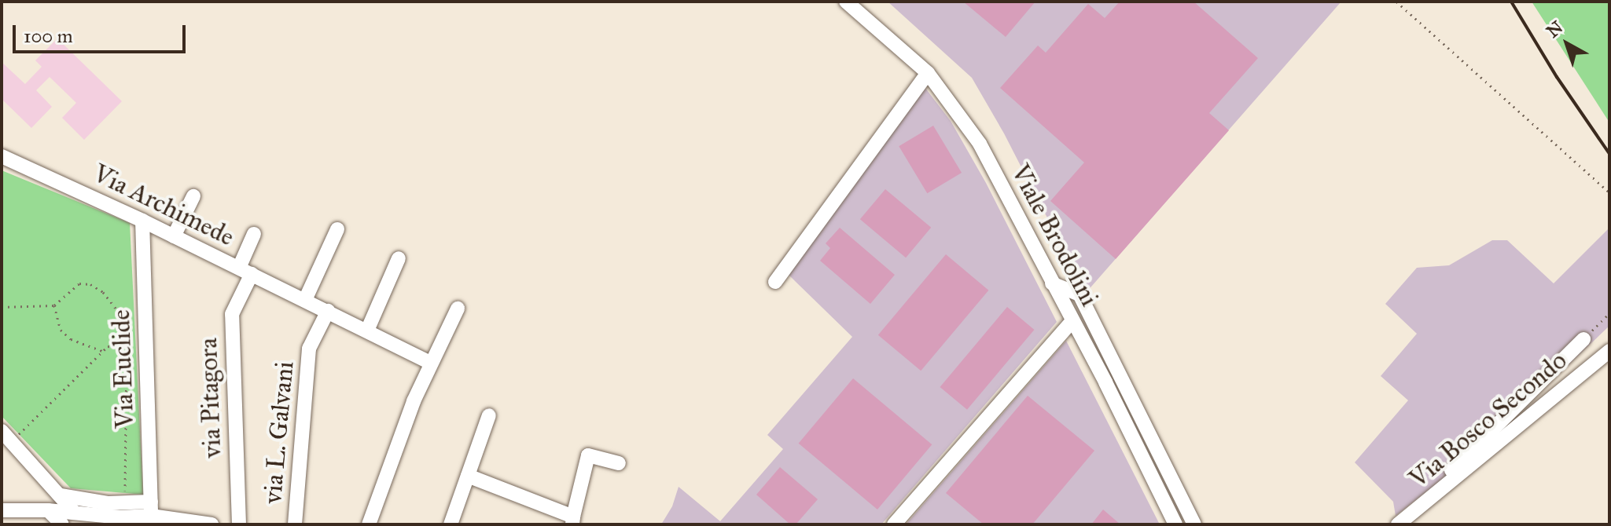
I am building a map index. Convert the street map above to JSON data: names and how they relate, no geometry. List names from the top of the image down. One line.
{"streets":{"street":["Via Archimede","Viale Brodolini","Via Euclide","via Pitagora","Via Bosco Secondo","via L. Galvani"]},"crossings":[["Via Archimede","Via Euclide"],["Via Archimede","via Pitagora"],["Via Archimede","via L. Galvani"]],"scale_bar":"100 m","north":"top left"}
